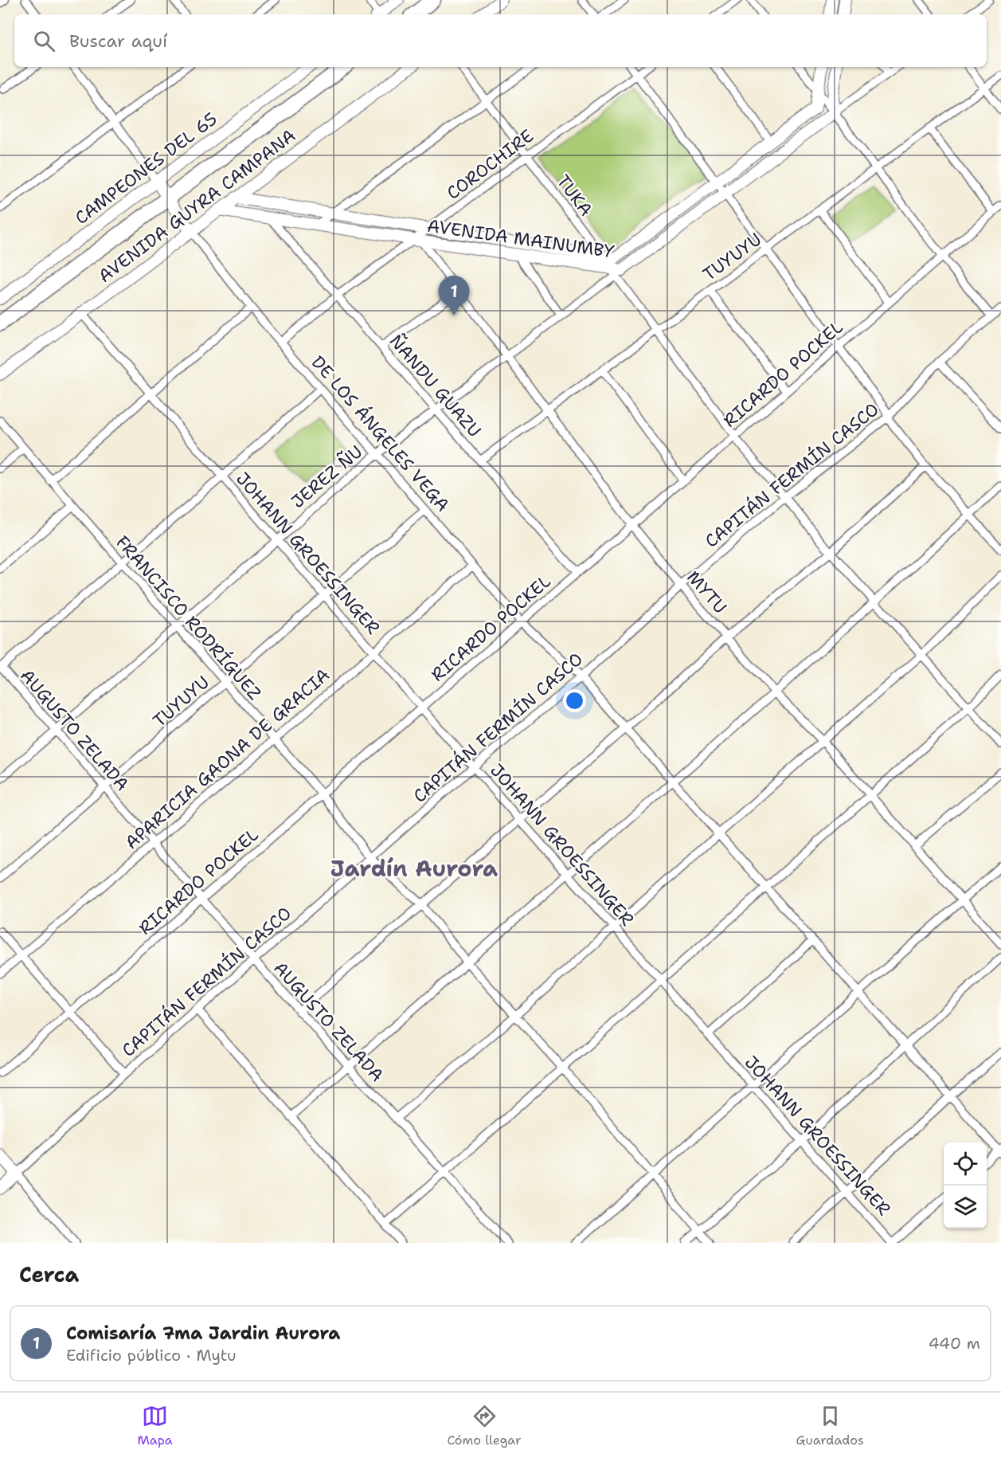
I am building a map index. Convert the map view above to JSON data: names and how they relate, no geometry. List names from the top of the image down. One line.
{"streets":{"street":["COROCHIRE","CAMPEONES DEL 65","TUKA","AVENIDA GUYRA CAMPANA","AVENIDA MAINUMBY","TUYUYU","RICARDO POCKEL","ÑANDU GUAZU","DE LOS ÁNGELES VEGA","CAPITÁN FERMÍN CASCO","JEREZ ÑU","JOHANN GROESSINGER","MYTU","FRANCISCO RODRÍGUEZ","AUGUSTO ZELADA","APARICIA GAONA DE GRACIA"]},"crossings":[["COROCHIRE","TUKA"],["COROCHIRE","AVENIDA MAINUMBY"],["COROCHIRE","ÑANDU GUAZU"],["COROCHIRE","DE LOS ÁNGELES VEGA"],["COROCHIRE","MYTU"],["CAMPEONES DEL 65","DE LOS ÁNGELES VEGA"],["TUKA","AVENIDA MAINUMBY"],["TUKA","TUYUYU"],["TUKA","RICARDO POCKEL"],["TUKA","CAPITÁN FERMÍN CASCO"],["TUKA","JEREZ ÑU"],["AVENIDA GUYRA CAMPANA","AVENIDA MAINUMBY"],["AVENIDA GUYRA CAMPANA","DE LOS ÁNGELES VEGA"],["AVENIDA GUYRA CAMPANA","JOHANN GROESSINGER"],["AVENIDA MAINUMBY","ÑANDU GUAZU"],["AVENIDA MAINUMBY","JEREZ ÑU"],["AVENIDA MAINUMBY","MYTU"],["TUYUYU","ÑANDU GUAZU"],["TUYUYU","DE LOS ÁNGELES VEGA"],["TUYUYU","JOHANN GROESSINGER"],["TUYUYU","MYTU"],["TUYUYU","FRANCISCO RODRÍGUEZ"],["TUYUYU","AUGUSTO ZELADA"],["RICARDO POCKEL","ÑANDU GUAZU"],["RICARDO POCKEL","DE LOS ÁNGELES VEGA"],["RICARDO POCKEL","JOHANN GROESSINGER"],["RICARDO POCKEL","MYTU"],["RICARDO POCKEL","FRANCISCO RODRÍGUEZ"],["RICARDO POCKEL","AUGUSTO ZELADA"],["ÑANDU GUAZU","JEREZ ÑU"],["DE LOS ÁNGELES VEGA","CAPITÁN FERMÍN CASCO"],["DE LOS ÁNGELES VEGA","JEREZ ÑU"],["DE LOS ÁNGELES VEGA","APARICIA GAONA DE GRACIA"],["CAPITÁN FERMÍN CASCO","JOHANN GROESSINGER"],["CAPITÁN FERMÍN CASCO","MYTU"],["CAPITÁN FERMÍN CASCO","FRANCISCO RODRÍGUEZ"],["CAPITÁN FERMÍN CASCO","AUGUSTO ZELADA"],["JEREZ ÑU","JOHANN GROESSINGER"],["JEREZ ÑU","MYTU"],["JEREZ ÑU","FRANCISCO RODRÍGUEZ"],["JEREZ ÑU","AUGUSTO ZELADA"],["JOHANN GROESSINGER","APARICIA GAONA DE GRACIA"],["FRANCISCO RODRÍGUEZ","APARICIA GAONA DE GRACIA"],["AUGUSTO ZELADA","APARICIA GAONA DE GRACIA"]],"districts":["Jardín Aurora"],"page":{"search":"Buscar aquí","pins":"1","heading":"Cerca","list":[{"mark":"1","name":"Comisaría 7ma Jardin Aurora","note":"Edificio público · Mytu","value":"440 m"}],"nav":["Mapa","Cómo llegar","Guardados"]}}
